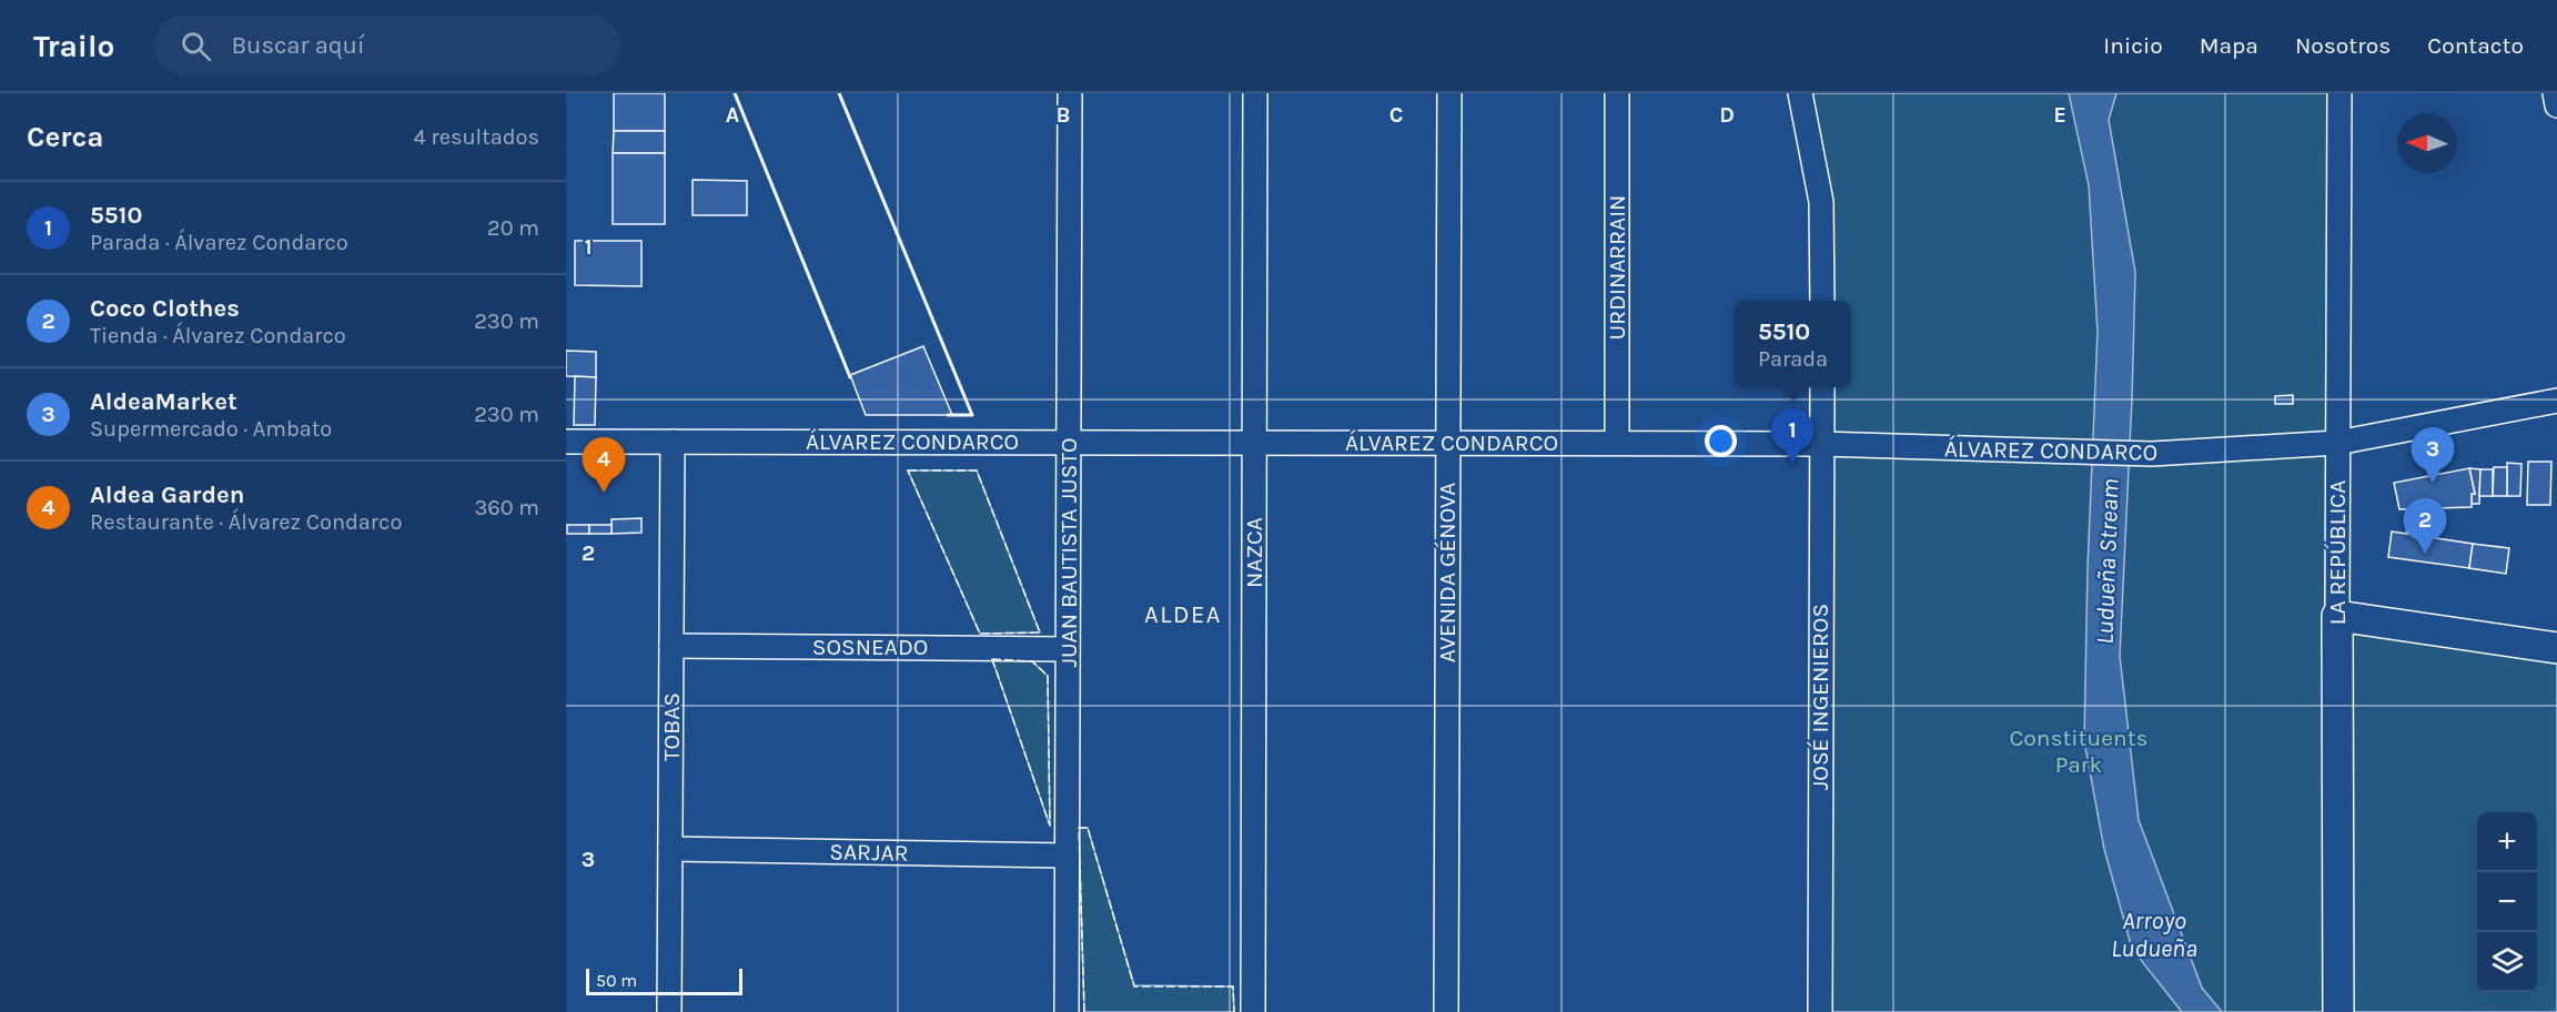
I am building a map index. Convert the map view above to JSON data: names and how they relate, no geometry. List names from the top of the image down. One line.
{"streets":{"main road":["LA REPÚBLICA"],"street":["URDINARRAIN","ÁLVAREZ CONDARCO","JUAN BAUTISTA JUSTO","NAZCA","AVENIDA GÉNOVA","SOSNEADO","JOSÉ INGENIEROS","TOBAS","SARJAR"]},"crossings":[["URDINARRAIN","ÁLVAREZ CONDARCO"],["ÁLVAREZ CONDARCO","JUAN BAUTISTA JUSTO"],["ÁLVAREZ CONDARCO","NAZCA"],["ÁLVAREZ CONDARCO","LA REPÚBLICA"],["ÁLVAREZ CONDARCO","AVENIDA GÉNOVA"],["ÁLVAREZ CONDARCO","JOSÉ INGENIEROS"],["ÁLVAREZ CONDARCO","TOBAS"],["JUAN BAUTISTA JUSTO","SOSNEADO"],["JUAN BAUTISTA JUSTO","SARJAR"],["SOSNEADO","TOBAS"],["TOBAS","SARJAR"]],"districts":["ALDEA"],"water":["Ludueña Stream","Arroyo Ludueña"],"parks":["Constituents Park"],"scale_bar":"50 m","north":"left","page":{"header":"Trailo","search":"Buscar aquí","nav":["Inicio","Mapa","Nosotros","Contacto"],"heading":["Cerca","4 resultados"],"list":[{"mark":"1","name":"5510","note":"Parada · Álvarez Condarco","value":"20 m"},{"mark":"2","name":"Coco Clothes","note":"Tienda · Álvarez Condarco","value":"230 m"},{"mark":"3","name":"AldeaMarket","note":"Supermercado · Ambato","value":"230 m"},{"mark":"4","name":"Aldea Garden","note":"Restaurante · Álvarez Condarco","value":"360 m"}],"popup":["5510","Parada"],"pins":["1","3","4","2"],"map_buttons":["+","−"],"scale":"50 m"},"grid":{"columns":["A","B","C","D","E"],"rows":["1","2","3"]}}
